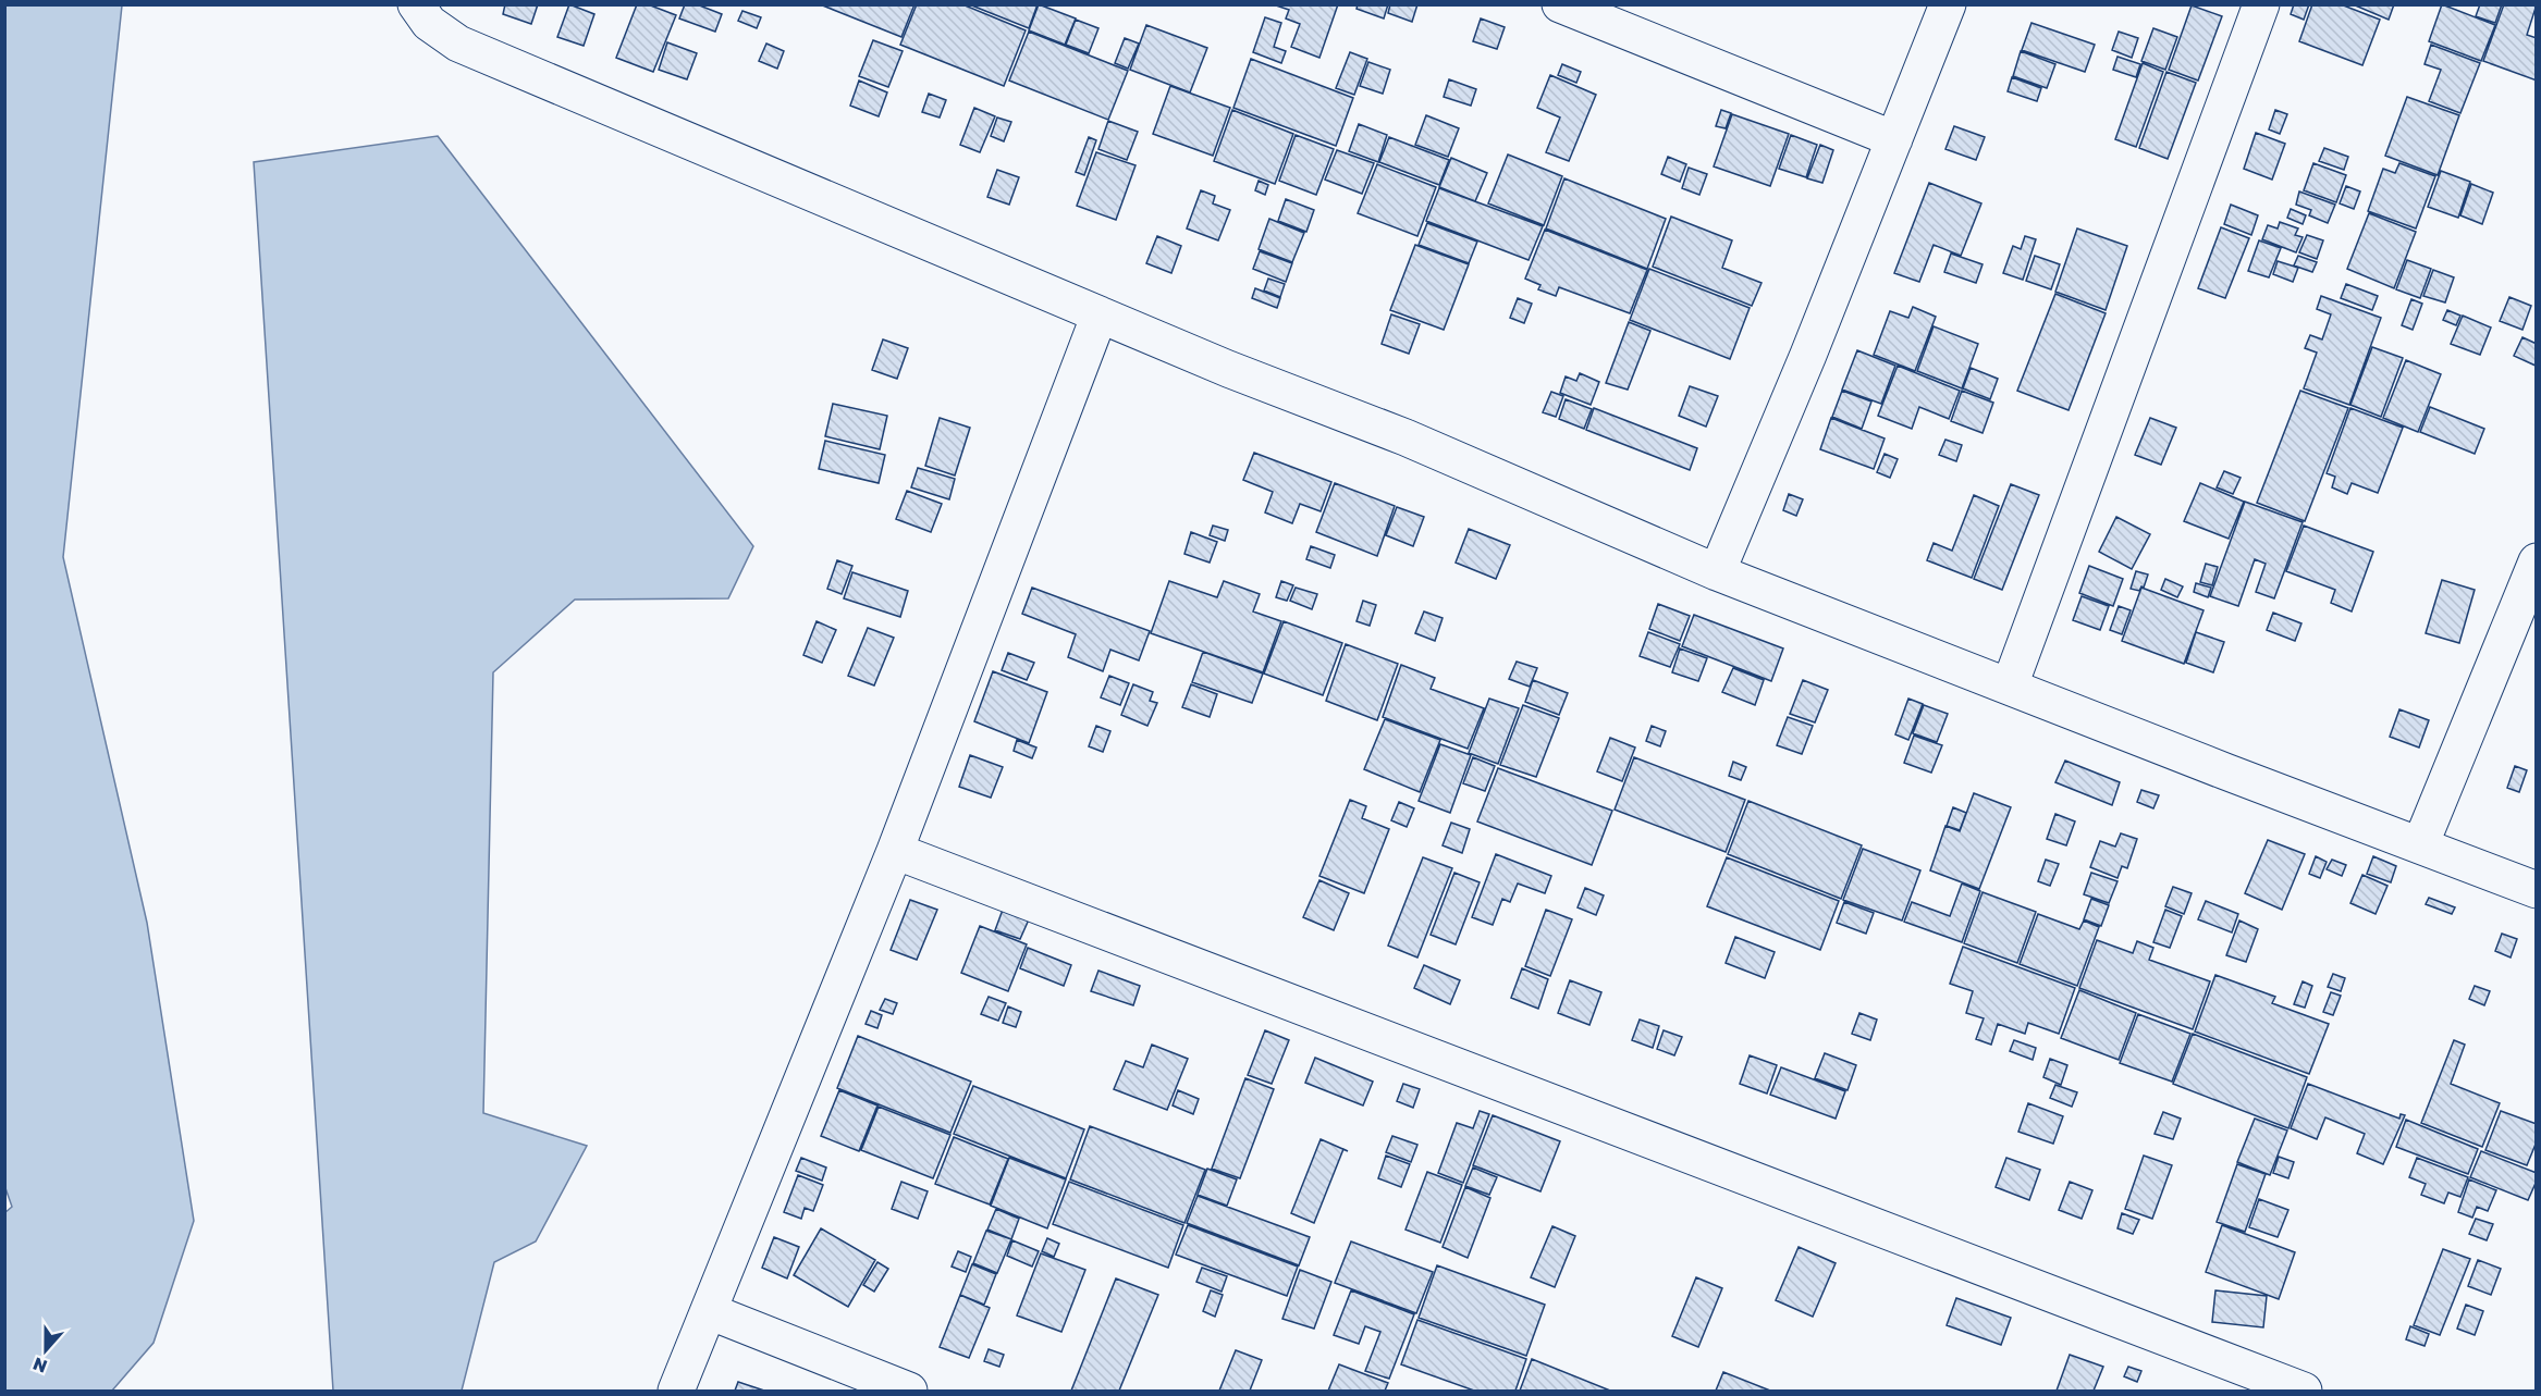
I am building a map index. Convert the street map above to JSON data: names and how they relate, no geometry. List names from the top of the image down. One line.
{"north":"bottom"}
